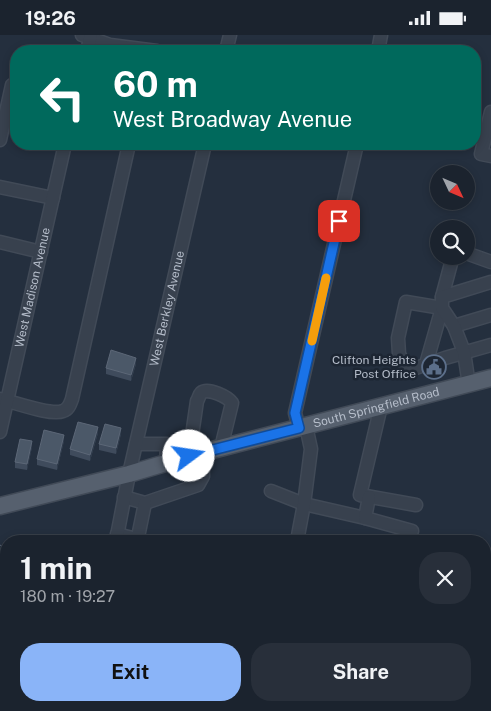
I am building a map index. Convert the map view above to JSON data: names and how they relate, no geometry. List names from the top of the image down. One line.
{"streets":{"main road":["South Springfield Road"],"street":["West Madison Avenue","West Berkley Avenue"]},"crossings":[["West Berkley Avenue","South Springfield Road"]],"places":{"public building":["Clifton Heights Post Office"]},"north":"bottom right","page":{"status":"19:26","turn":["60 m","West Broadway Avenue"],"heading":["1 min","180 m · 19:27"],"buttons":["Exit","Share"]}}
